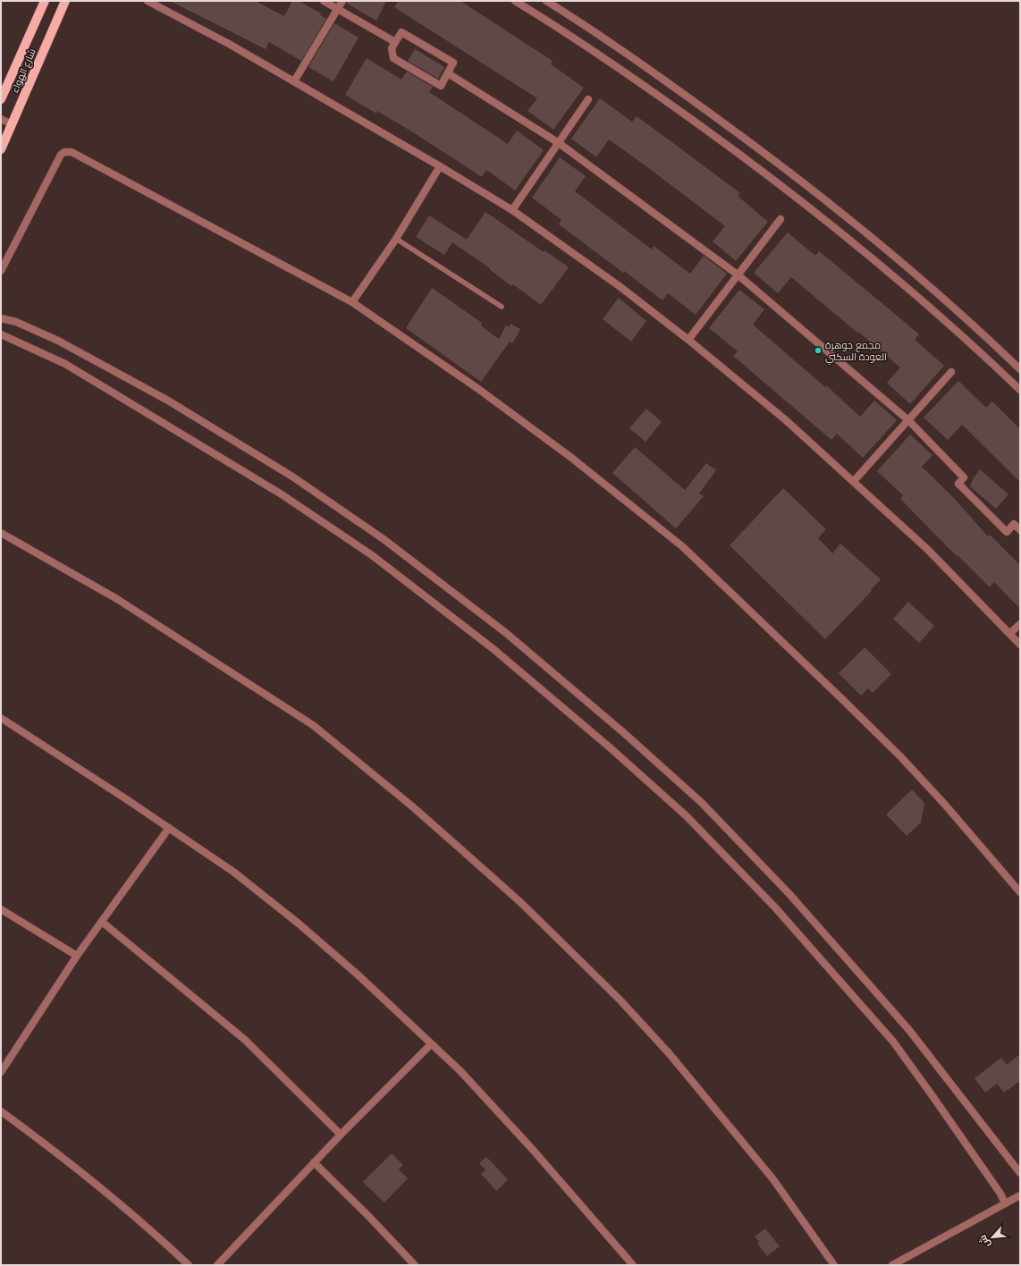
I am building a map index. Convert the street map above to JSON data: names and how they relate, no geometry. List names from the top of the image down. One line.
{"streets":{"main road":["شارع الهواء"]},"places":["مجمع جوهرة العودة السكني"],"north":"bottom left"}
